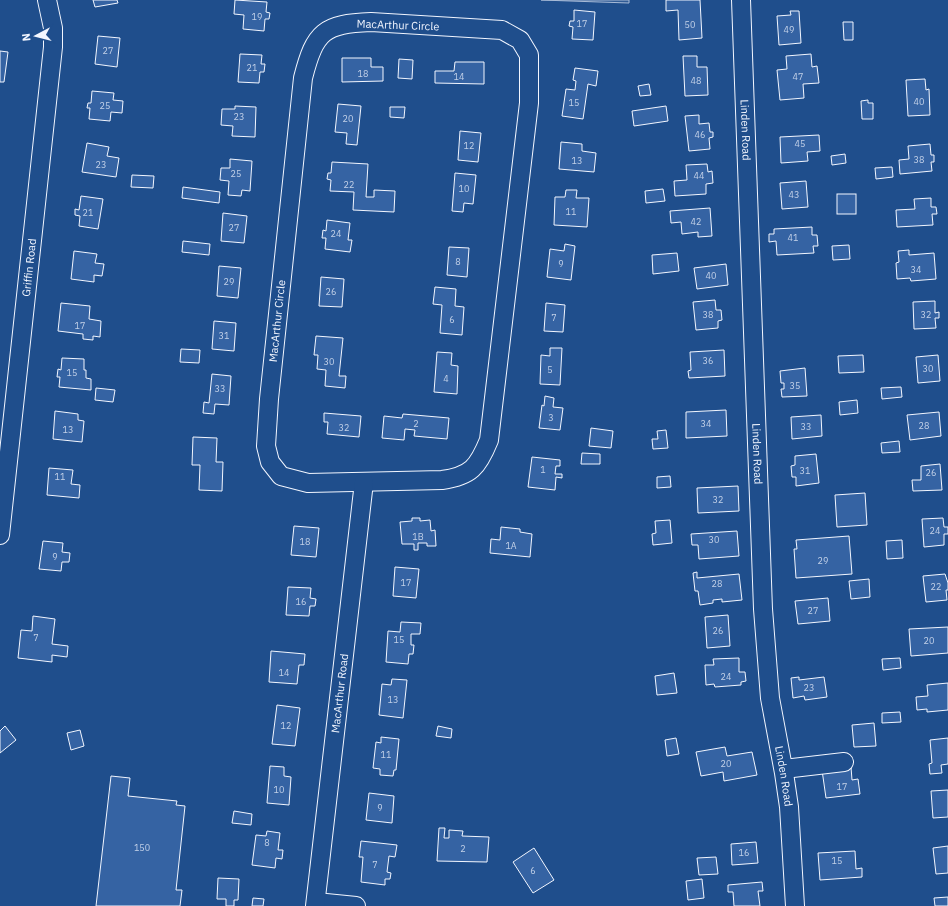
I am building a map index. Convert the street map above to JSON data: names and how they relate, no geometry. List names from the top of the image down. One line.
{"streets":{"street":["MacArthur Circle","Linden Road","Griffin Road","MacArthur Road"]},"crossings":[["MacArthur Circle","MacArthur Road"]],"house_numbers":["19","17","50","49","27","21","18","14","47","48","40","15","25","23","20","46","45","12","38","13","23","25","44","22","10","43","11","21","42","27","24","41","8","9","34","40","29","26","38","32","7","6","17","31","36","30","30","5","15","4","35","33","3","2","34","28","33","32","13","1","31","26","11","32","24","1B","30","18","1A","9","29","17","28","22","16","27","26","7","15","20","14","24","23","13","12","11","20","17","10","9","8","150","2","16","15","7","6"],"north":"left"}
